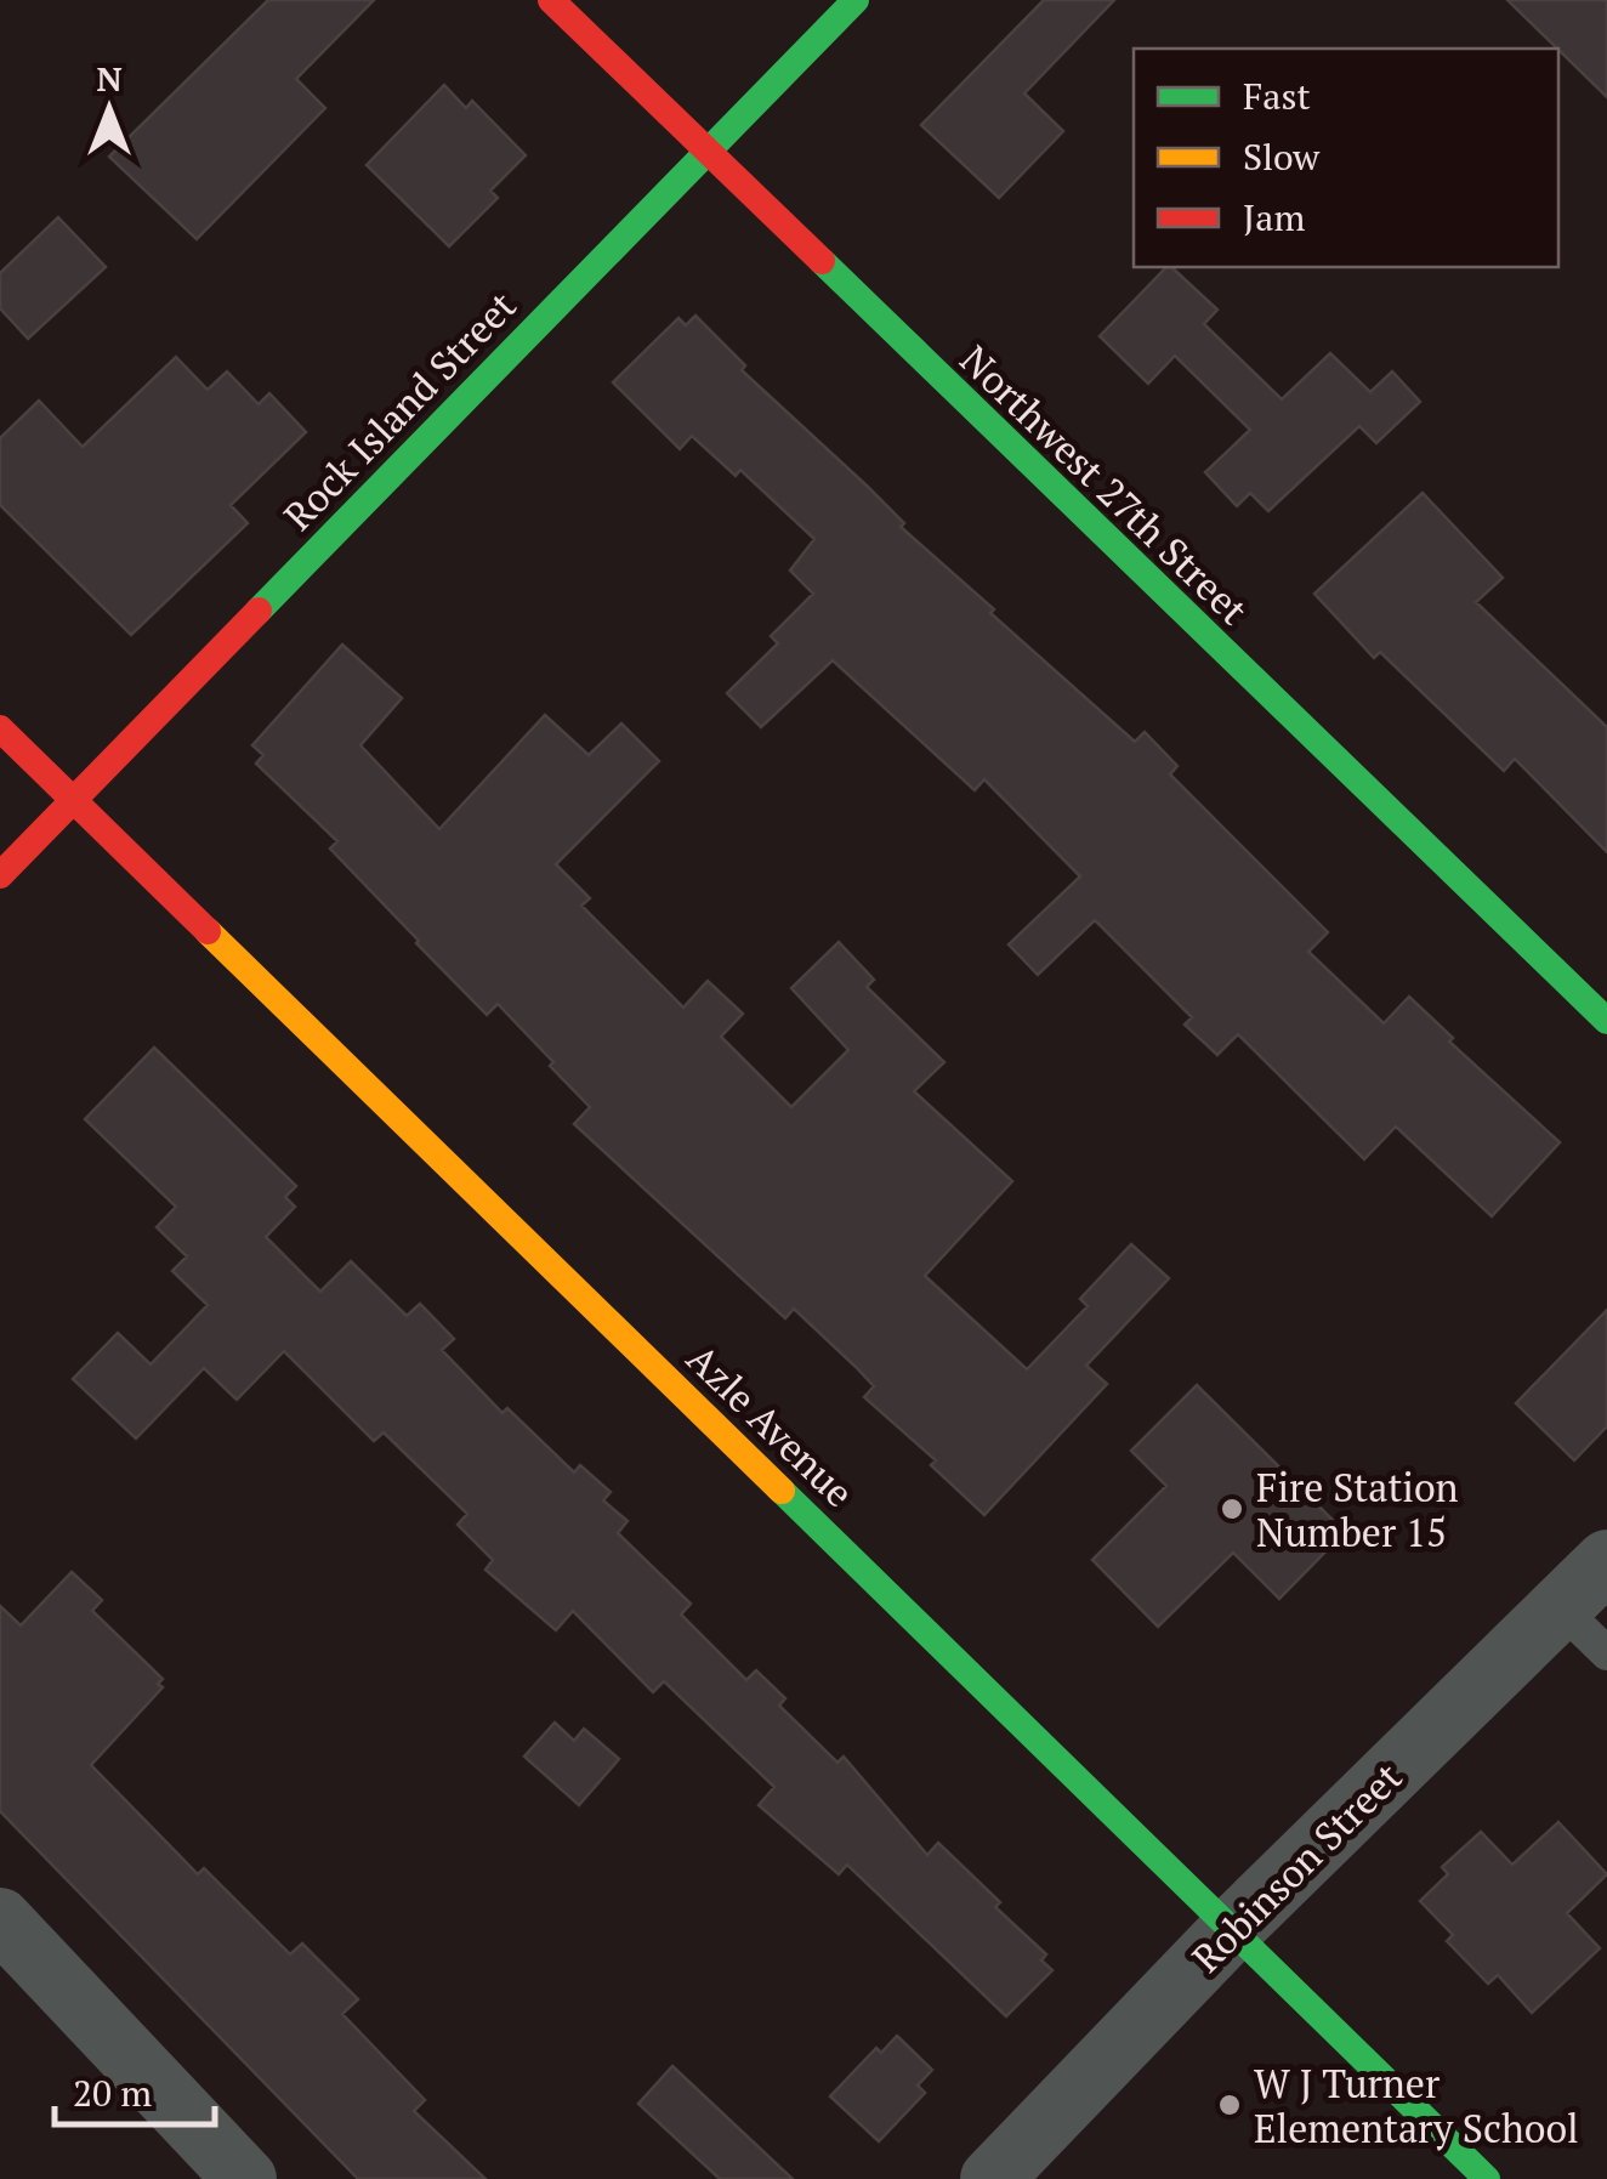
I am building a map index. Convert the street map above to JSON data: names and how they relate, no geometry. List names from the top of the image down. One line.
{"streets":{"street":["Rock Island Street","Northwest 27th Street","Azle Avenue","Robinson Street"]},"crossings":[["Rock Island Street","Northwest 27th Street"],["Rock Island Street","Azle Avenue"],["Azle Avenue","Robinson Street"]],"places":["Fire Station Number 15","W J Turner Elementary School"],"legend":["Fast","Slow","Jam"],"scale_bar":"20 m","north":"top"}
